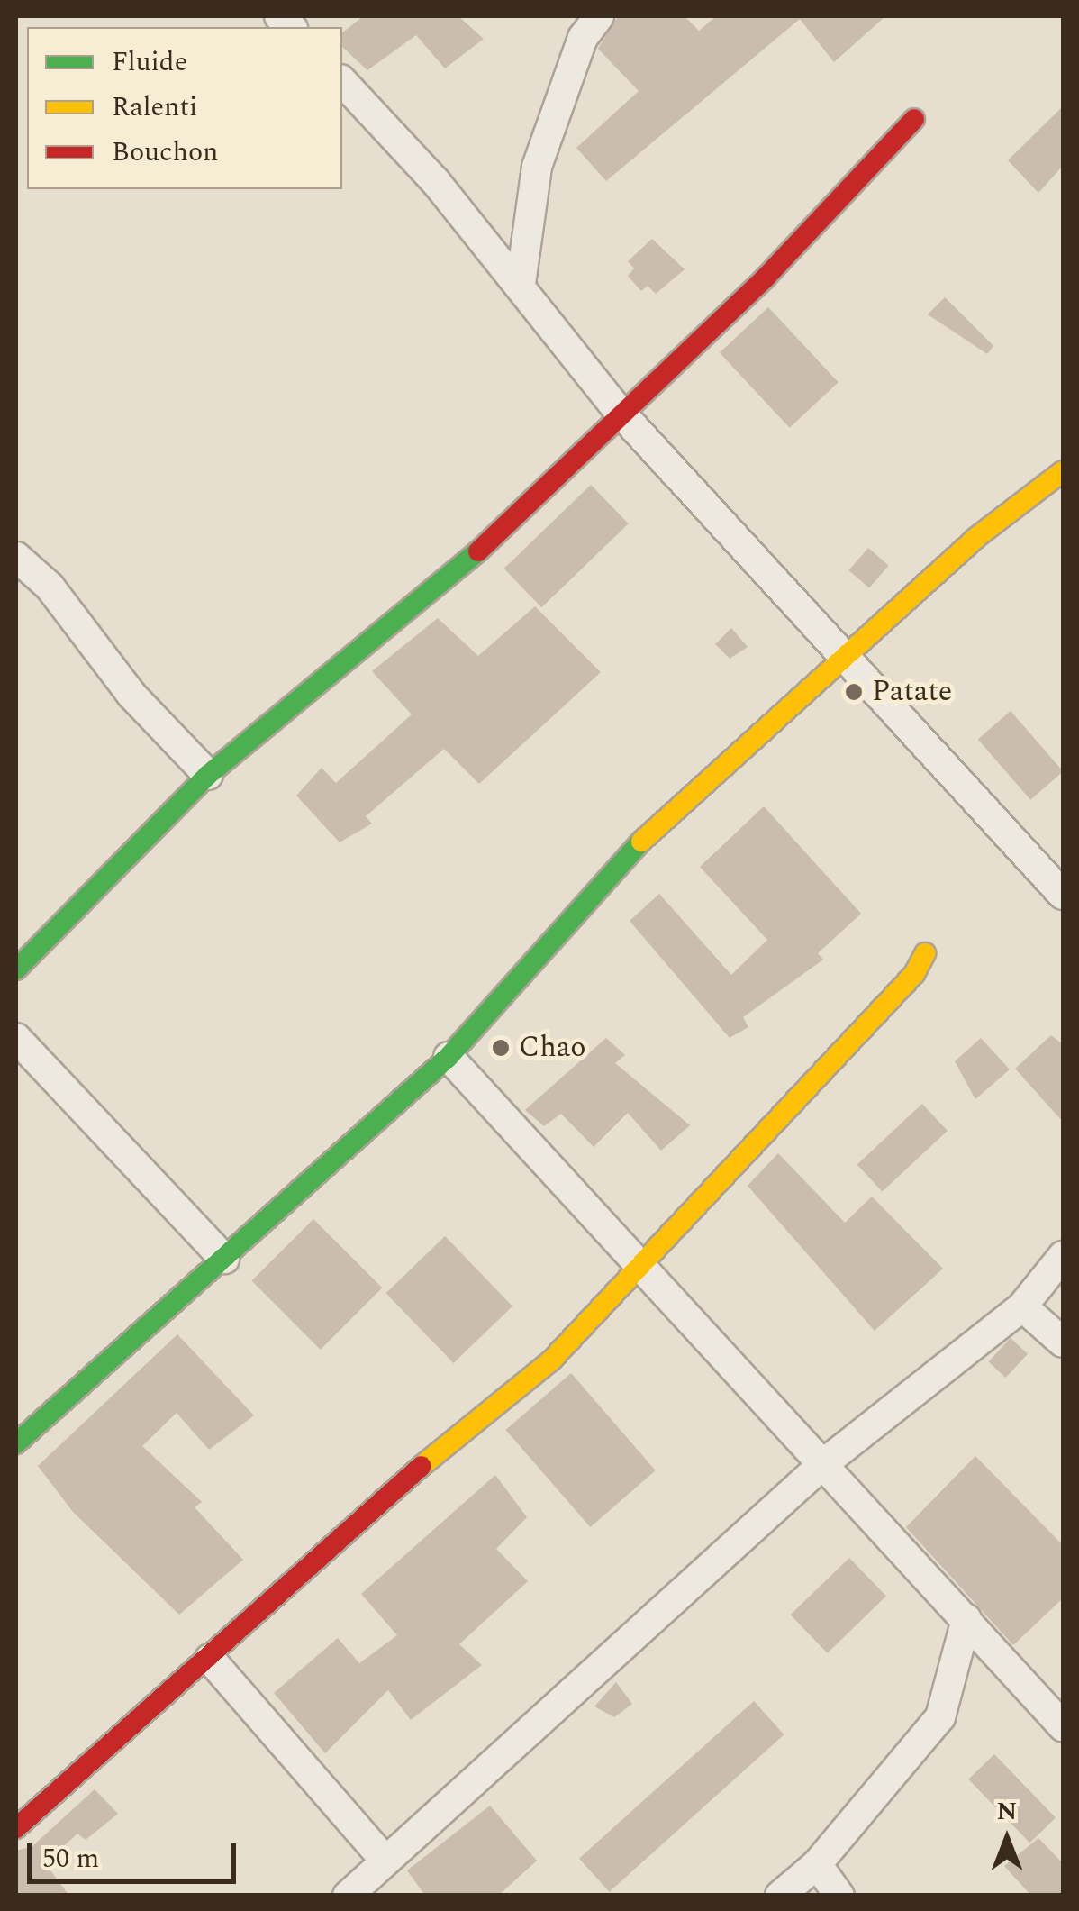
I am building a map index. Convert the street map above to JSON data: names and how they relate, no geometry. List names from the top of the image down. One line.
{"places":["Patate","Chao"],"legend":["Fluide","Ralenti","Bouchon"],"scale_bar":"50 m","north":"top"}
